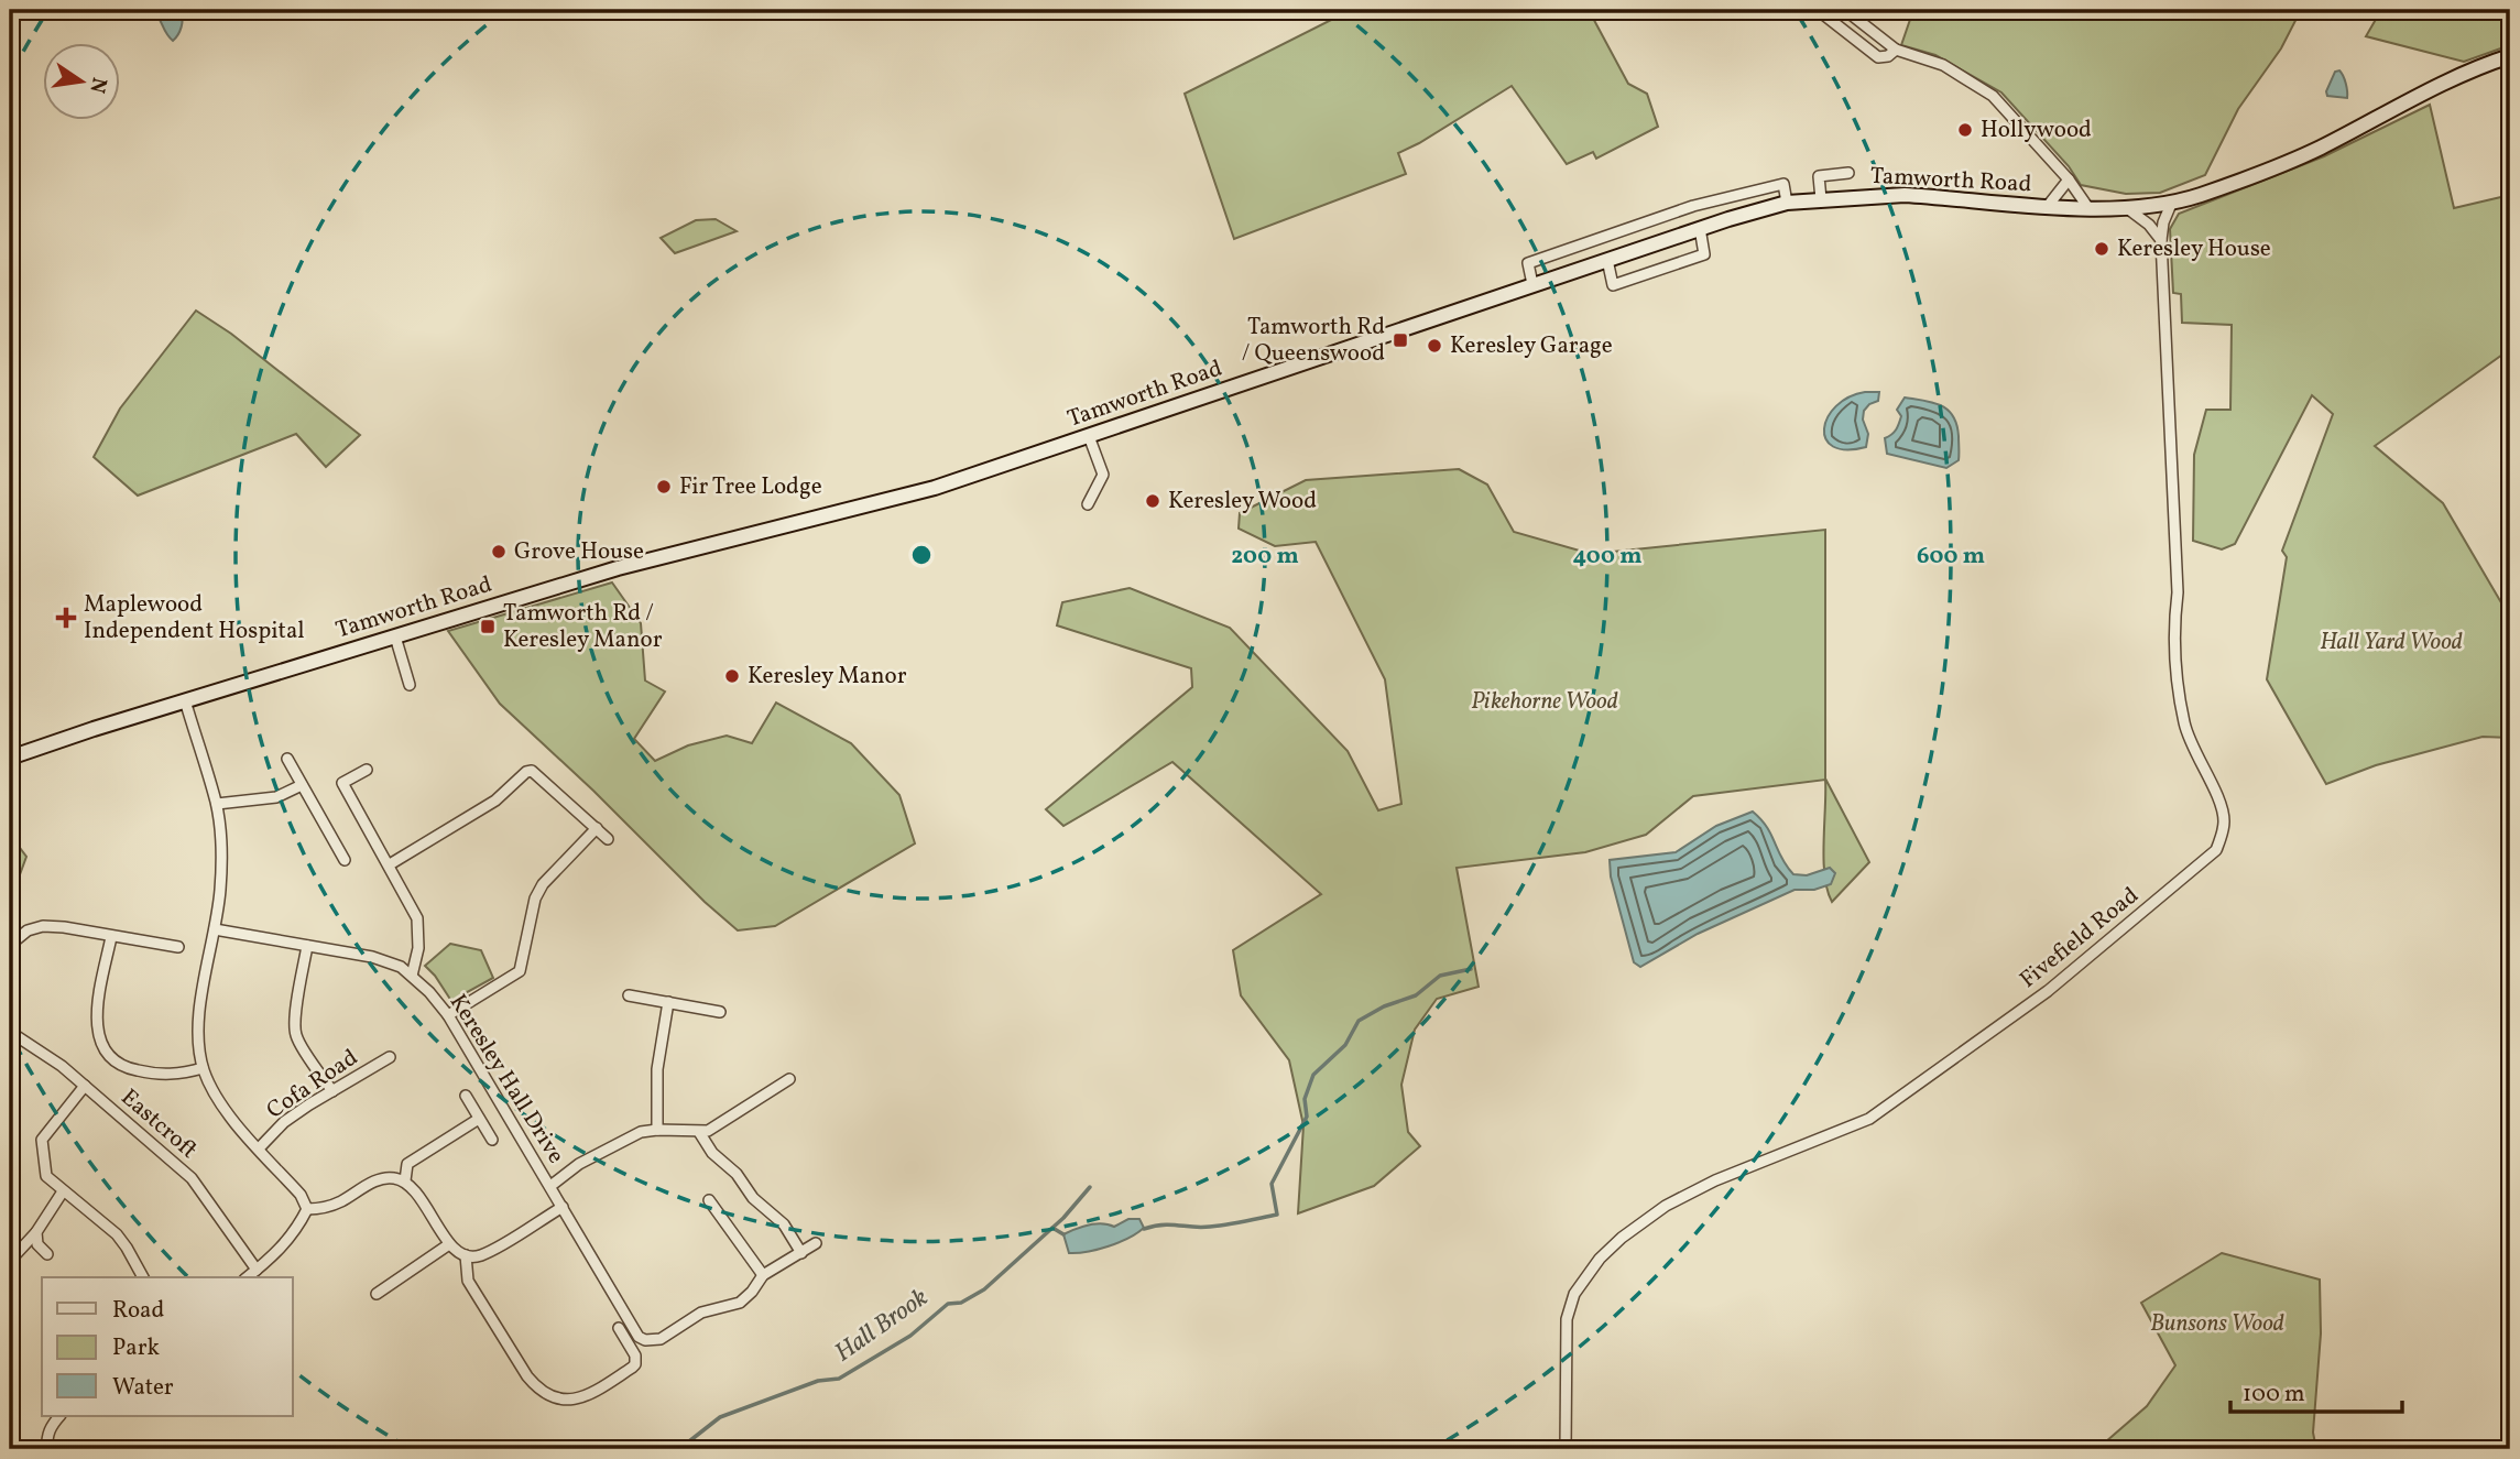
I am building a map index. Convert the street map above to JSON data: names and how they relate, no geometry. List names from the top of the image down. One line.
{"streets":{"main road":["Tamworth Road"],"street":["Fivefield Road","Keresley Hall Drive","Cofa Road","Eastcroft"]},"crossings":[["Tamworth Road","Fivefield Road"]],"water":["Hall Brook"],"parks":["Hall Yard Wood","Pikehorne Wood","Bunsons Wood"],"places":{"other":["Hollywood","Keresley House","Keresley Garage","Fir Tree Lodge","Keresley Wood","Grove House","Keresley Manor"],"transit":["Tamworth Rd / Queenswood","Tamworth Rd / Keresley Manor"],"health":["Maplewood Independent Hospital"]},"legend":["Road","Park","Water"],"scale_bar":"100 m","north":"right","rings":["200 m","400 m","600 m"]}
